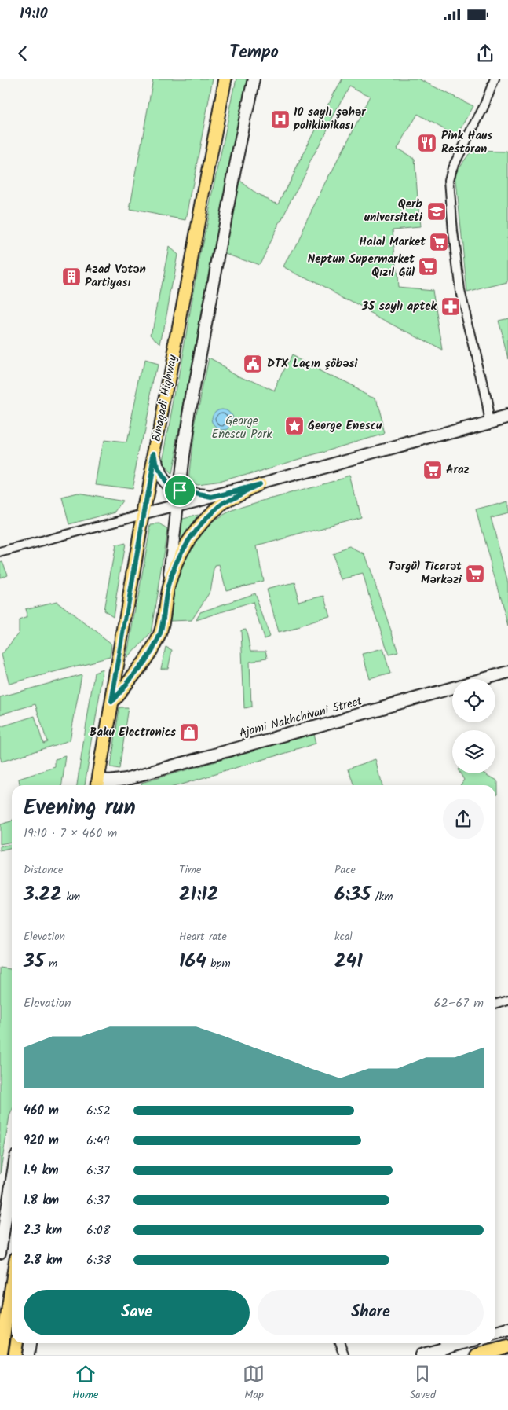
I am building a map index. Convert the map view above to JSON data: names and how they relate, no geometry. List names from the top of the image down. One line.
{"streets":{"main road":["Binagadi Highway"],"street":["Ajami Nakhchivani Street"]},"crossings":[["Binagadi Highway","Ajami Nakhchivani Street"]],"parks":["George Enescu Park"],"places":{"hospital":["10 saylı şəhər poliklinikası"],"restaurant":["Pink Haus Restoran"],"school or university":["Qerb universiteti"],"supermarket":["Halal Market","Neptun Supermarket Qızıl Gül","Araz","Tərgül Ticarət Mərkəzi"],"building":["Azad Vətən Partiyası"],"pharmacy":["35 saylı aptek"],"public building":["DTX Laçın şöbəsi"],"place":["George Enescu"],"shop":["Baku Electronics"]},"page":{"status":"19:10","header":"Tempo","heading":["Evening run","19:10 · 7 × 460 m"],"stats":[["Distance","3.22 km"],["Time","21:12"],["Pace","6:35 /km"],["Elevation","35 m"],["Heart rate","164 bpm"],["kcal","241"]],"chart":["Elevation","62–67 m"],"list":[{"name":"460 m","note":"6:52"},{"name":"920 m","note":"6:49"},{"name":"1.4 km","note":"6:37"},{"name":"1.8 km","note":"6:37"},{"name":"2.3 km","note":"6:08"},{"name":"2.8 km","note":"6:38"}],"buttons":["Save","Share"],"tabs":["Home","Map","Saved"]}}
